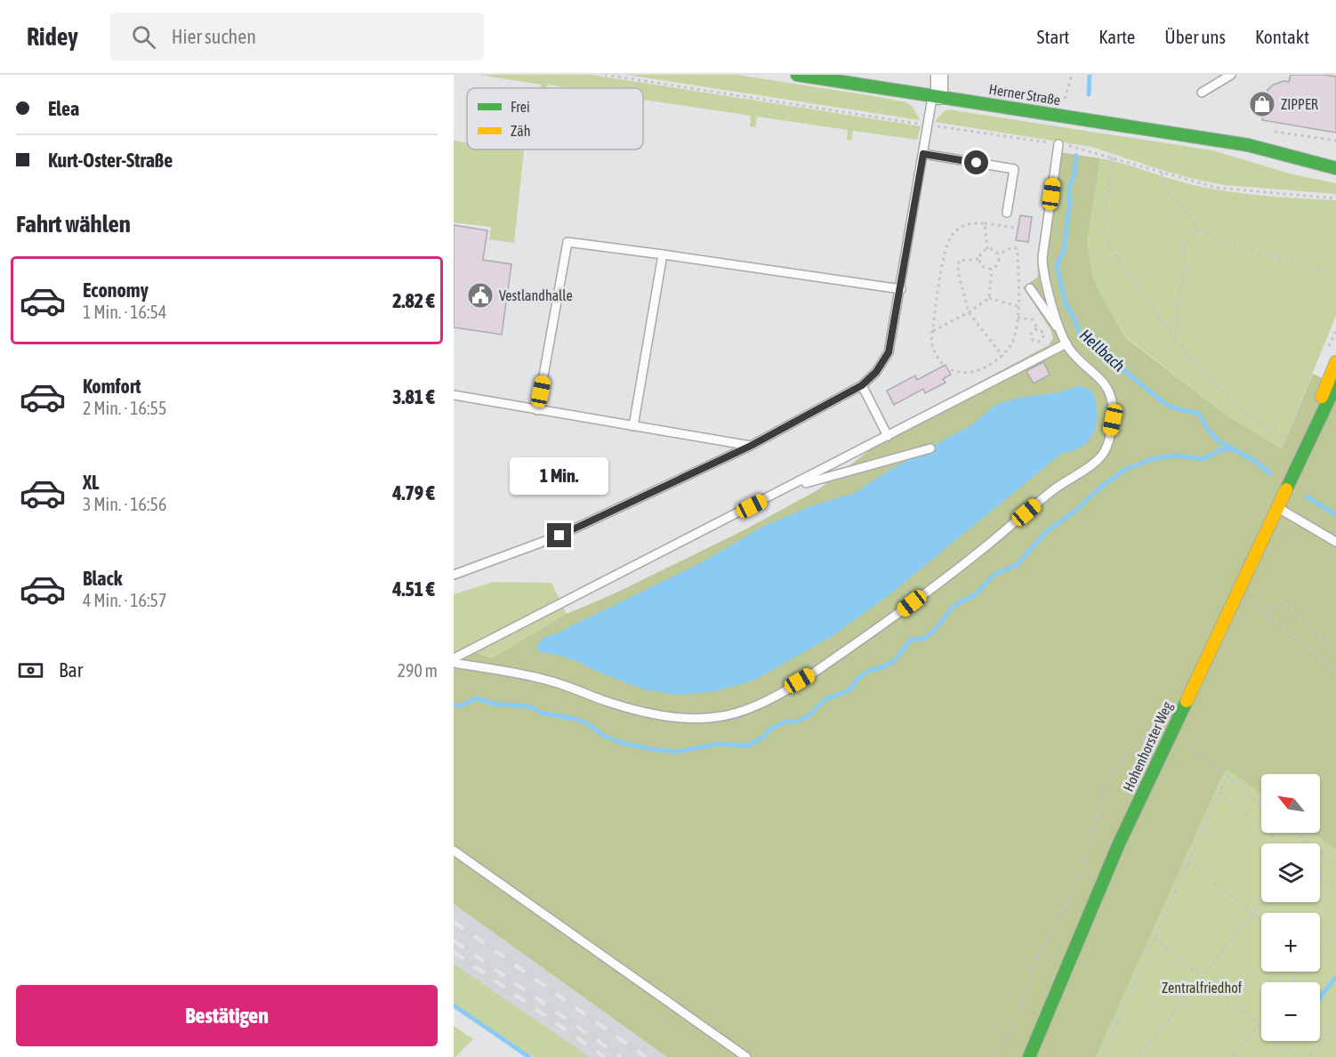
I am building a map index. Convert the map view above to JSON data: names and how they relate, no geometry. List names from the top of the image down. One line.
{"streets":{"street":["Herner Straße","Hohenhorster Weg"]},"water":["Hellbach"],"parks":["Zentralfriedhof"],"places":{"shop":["ZIPPER"],"public building":["Vestlandhalle"]},"legend":["Frei","Zäh"],"north":"top left","page":{"header":"Ridey","search":"Hier suchen","nav":["Start","Karte","Über uns","Kontakt"],"banner":["Elea","Kurt-Oster-Straße"],"heading":"Fahrt wählen","list":[{"name":"Economy","note":"1 Min. · 16:54","value":"2.82 €"},{"name":"Komfort","note":"2 Min. · 16:55","value":"3.81 €"},{"name":"XL","note":"3 Min. · 16:56","value":"4.79 €"},{"name":"Black","note":"4 Min. · 16:57","value":"4.51 €"}],"bubble":"1 Min.","pay":["Bar","290 m"],"map_buttons":["+","−"],"buttons":"Bestätigen"}}
